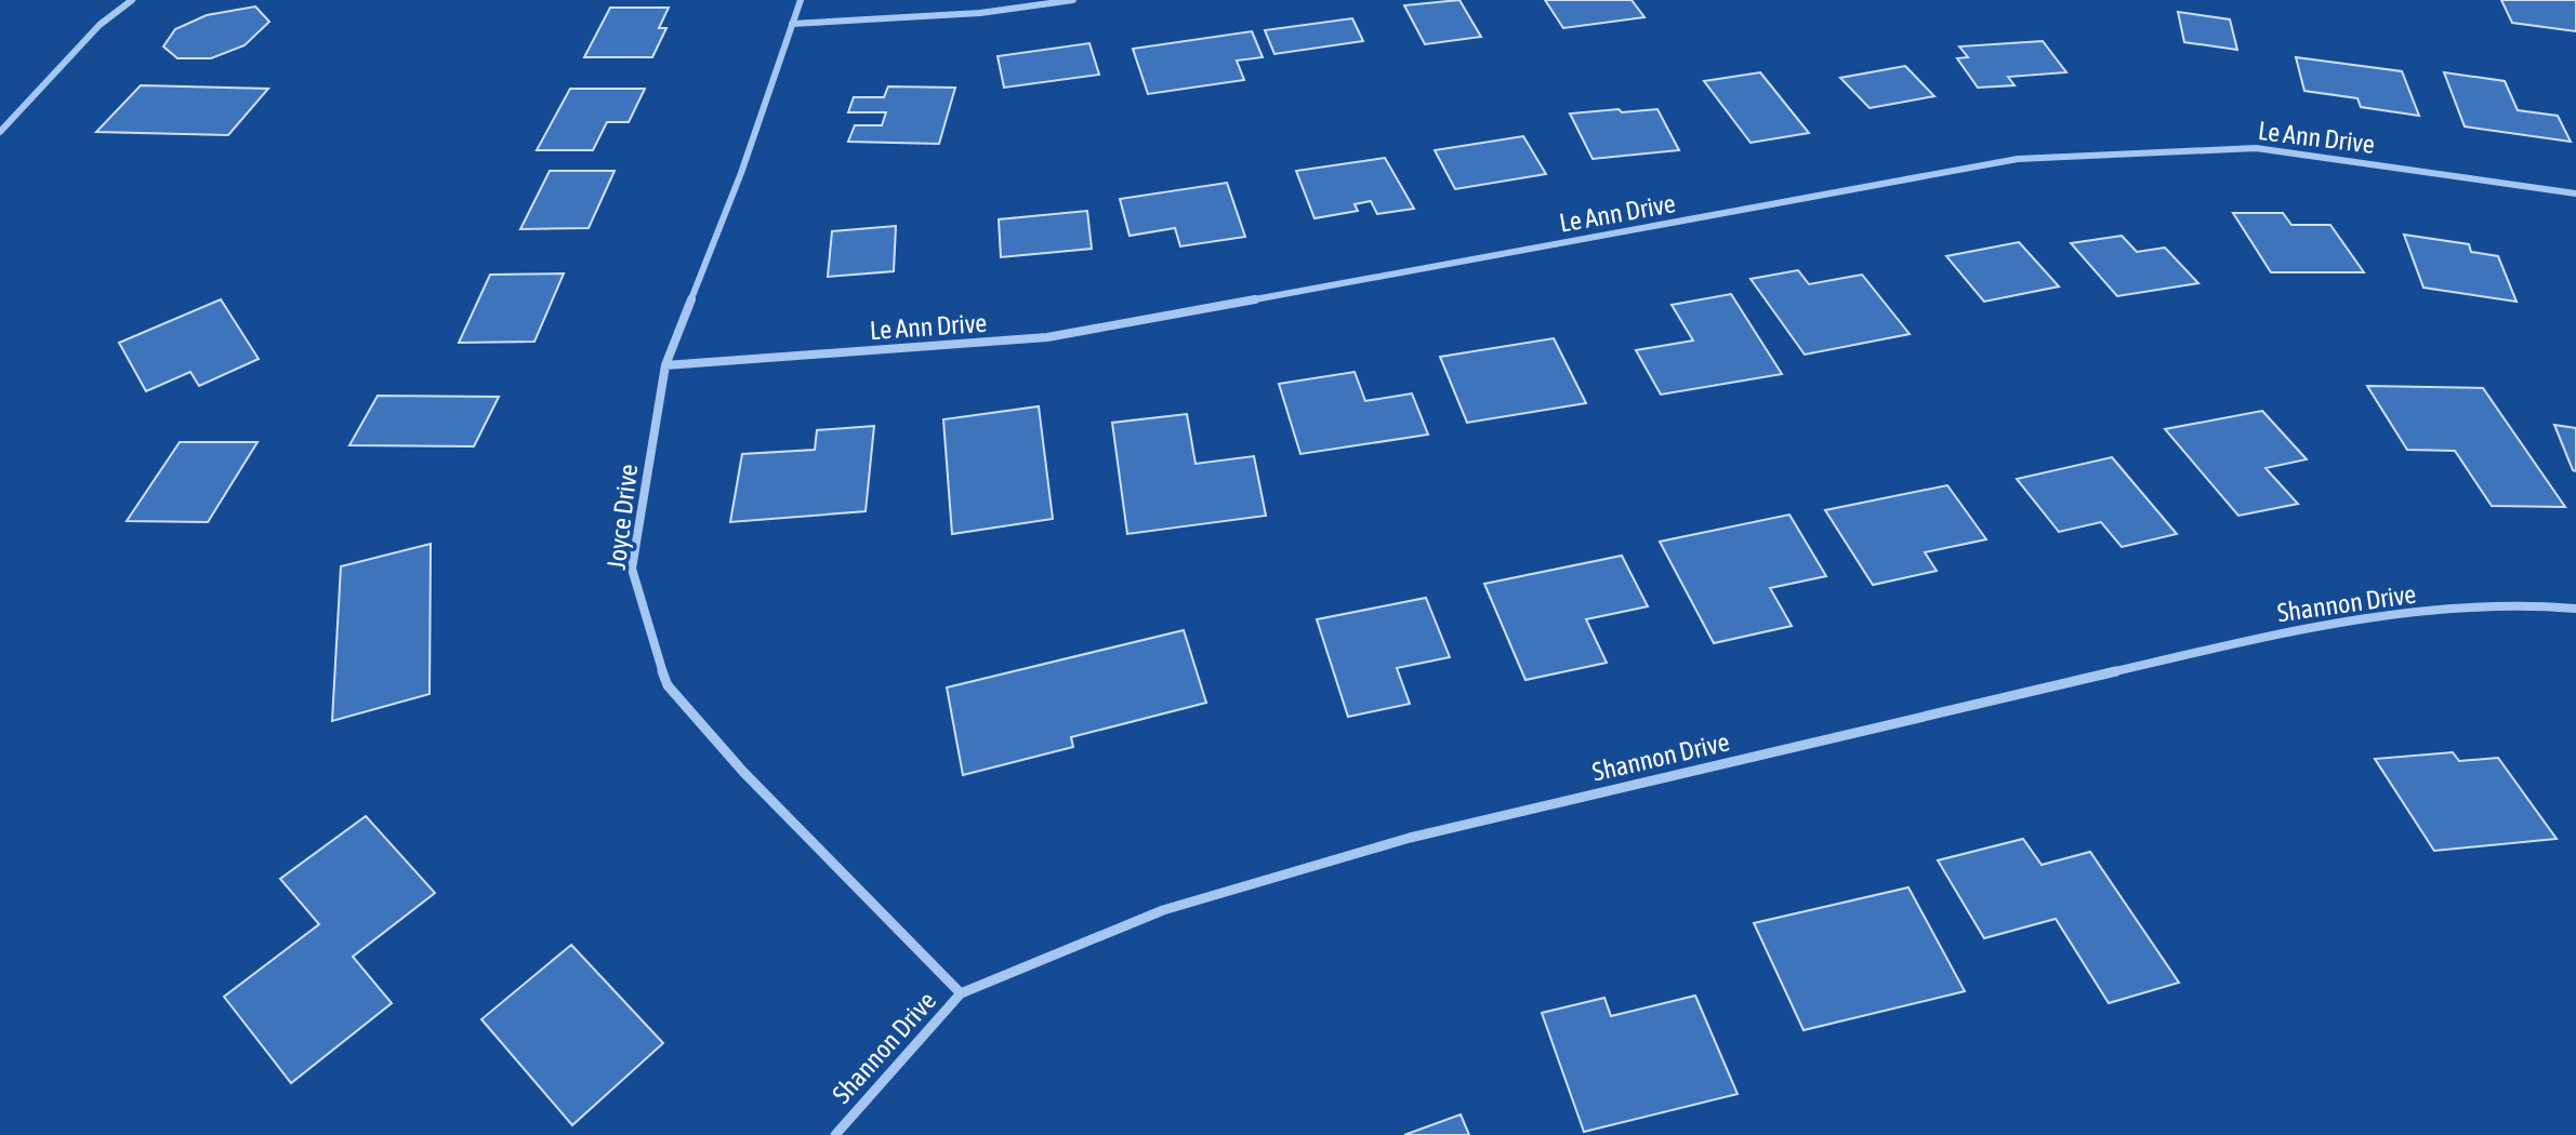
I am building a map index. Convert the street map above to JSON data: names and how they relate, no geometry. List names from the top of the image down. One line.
{"streets":{"street":["Le Ann Drive","Joyce Drive","Shannon Drive"]},"crossings":[["Le Ann Drive","Joyce Drive"],["Joyce Drive","Shannon Drive"]]}
